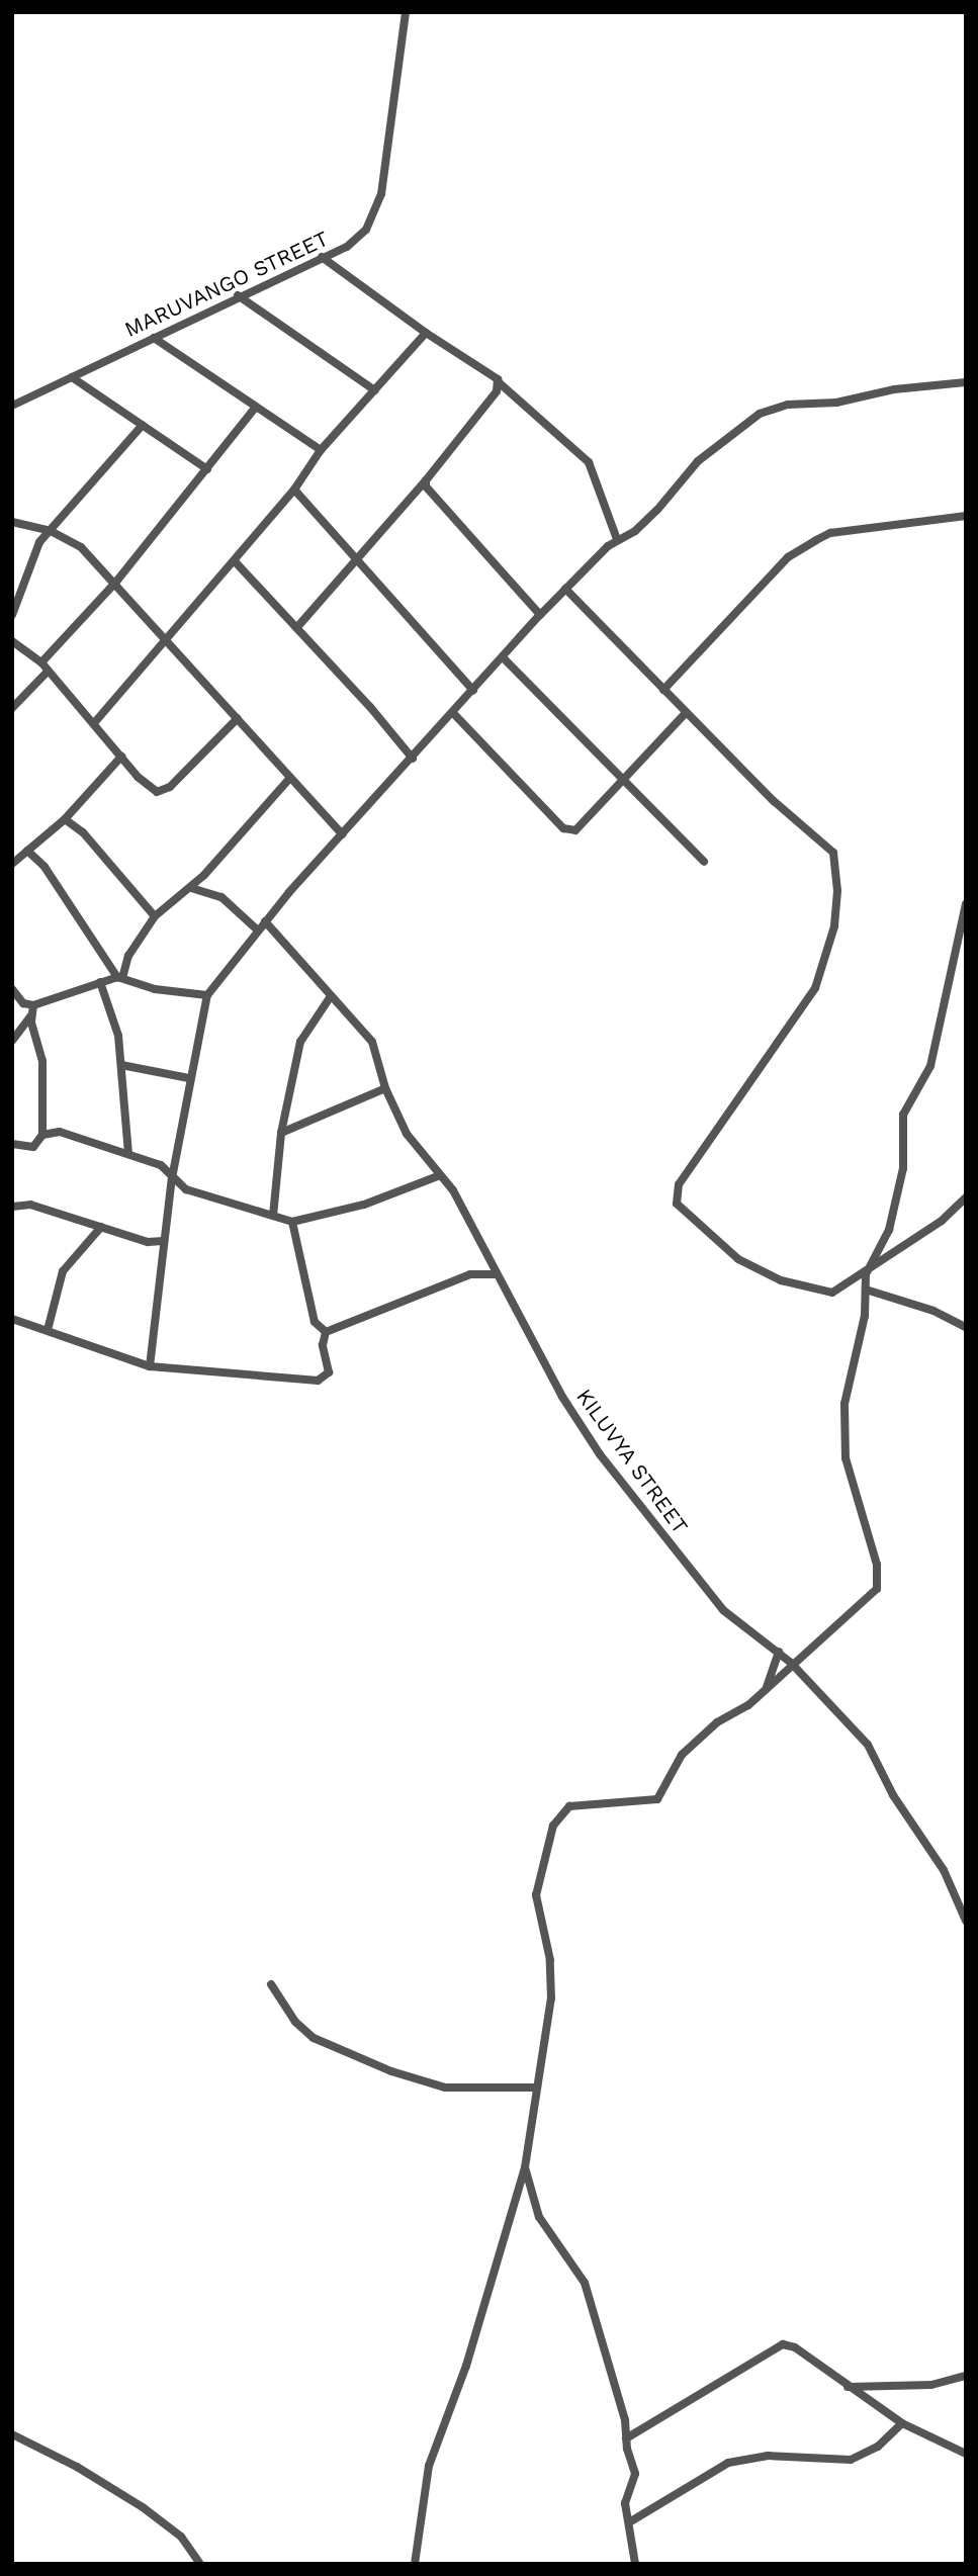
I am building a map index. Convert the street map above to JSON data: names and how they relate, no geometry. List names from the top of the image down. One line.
{"streets":{"street":["MARUVANGO STREET","KILUVYA STREET"]}}
